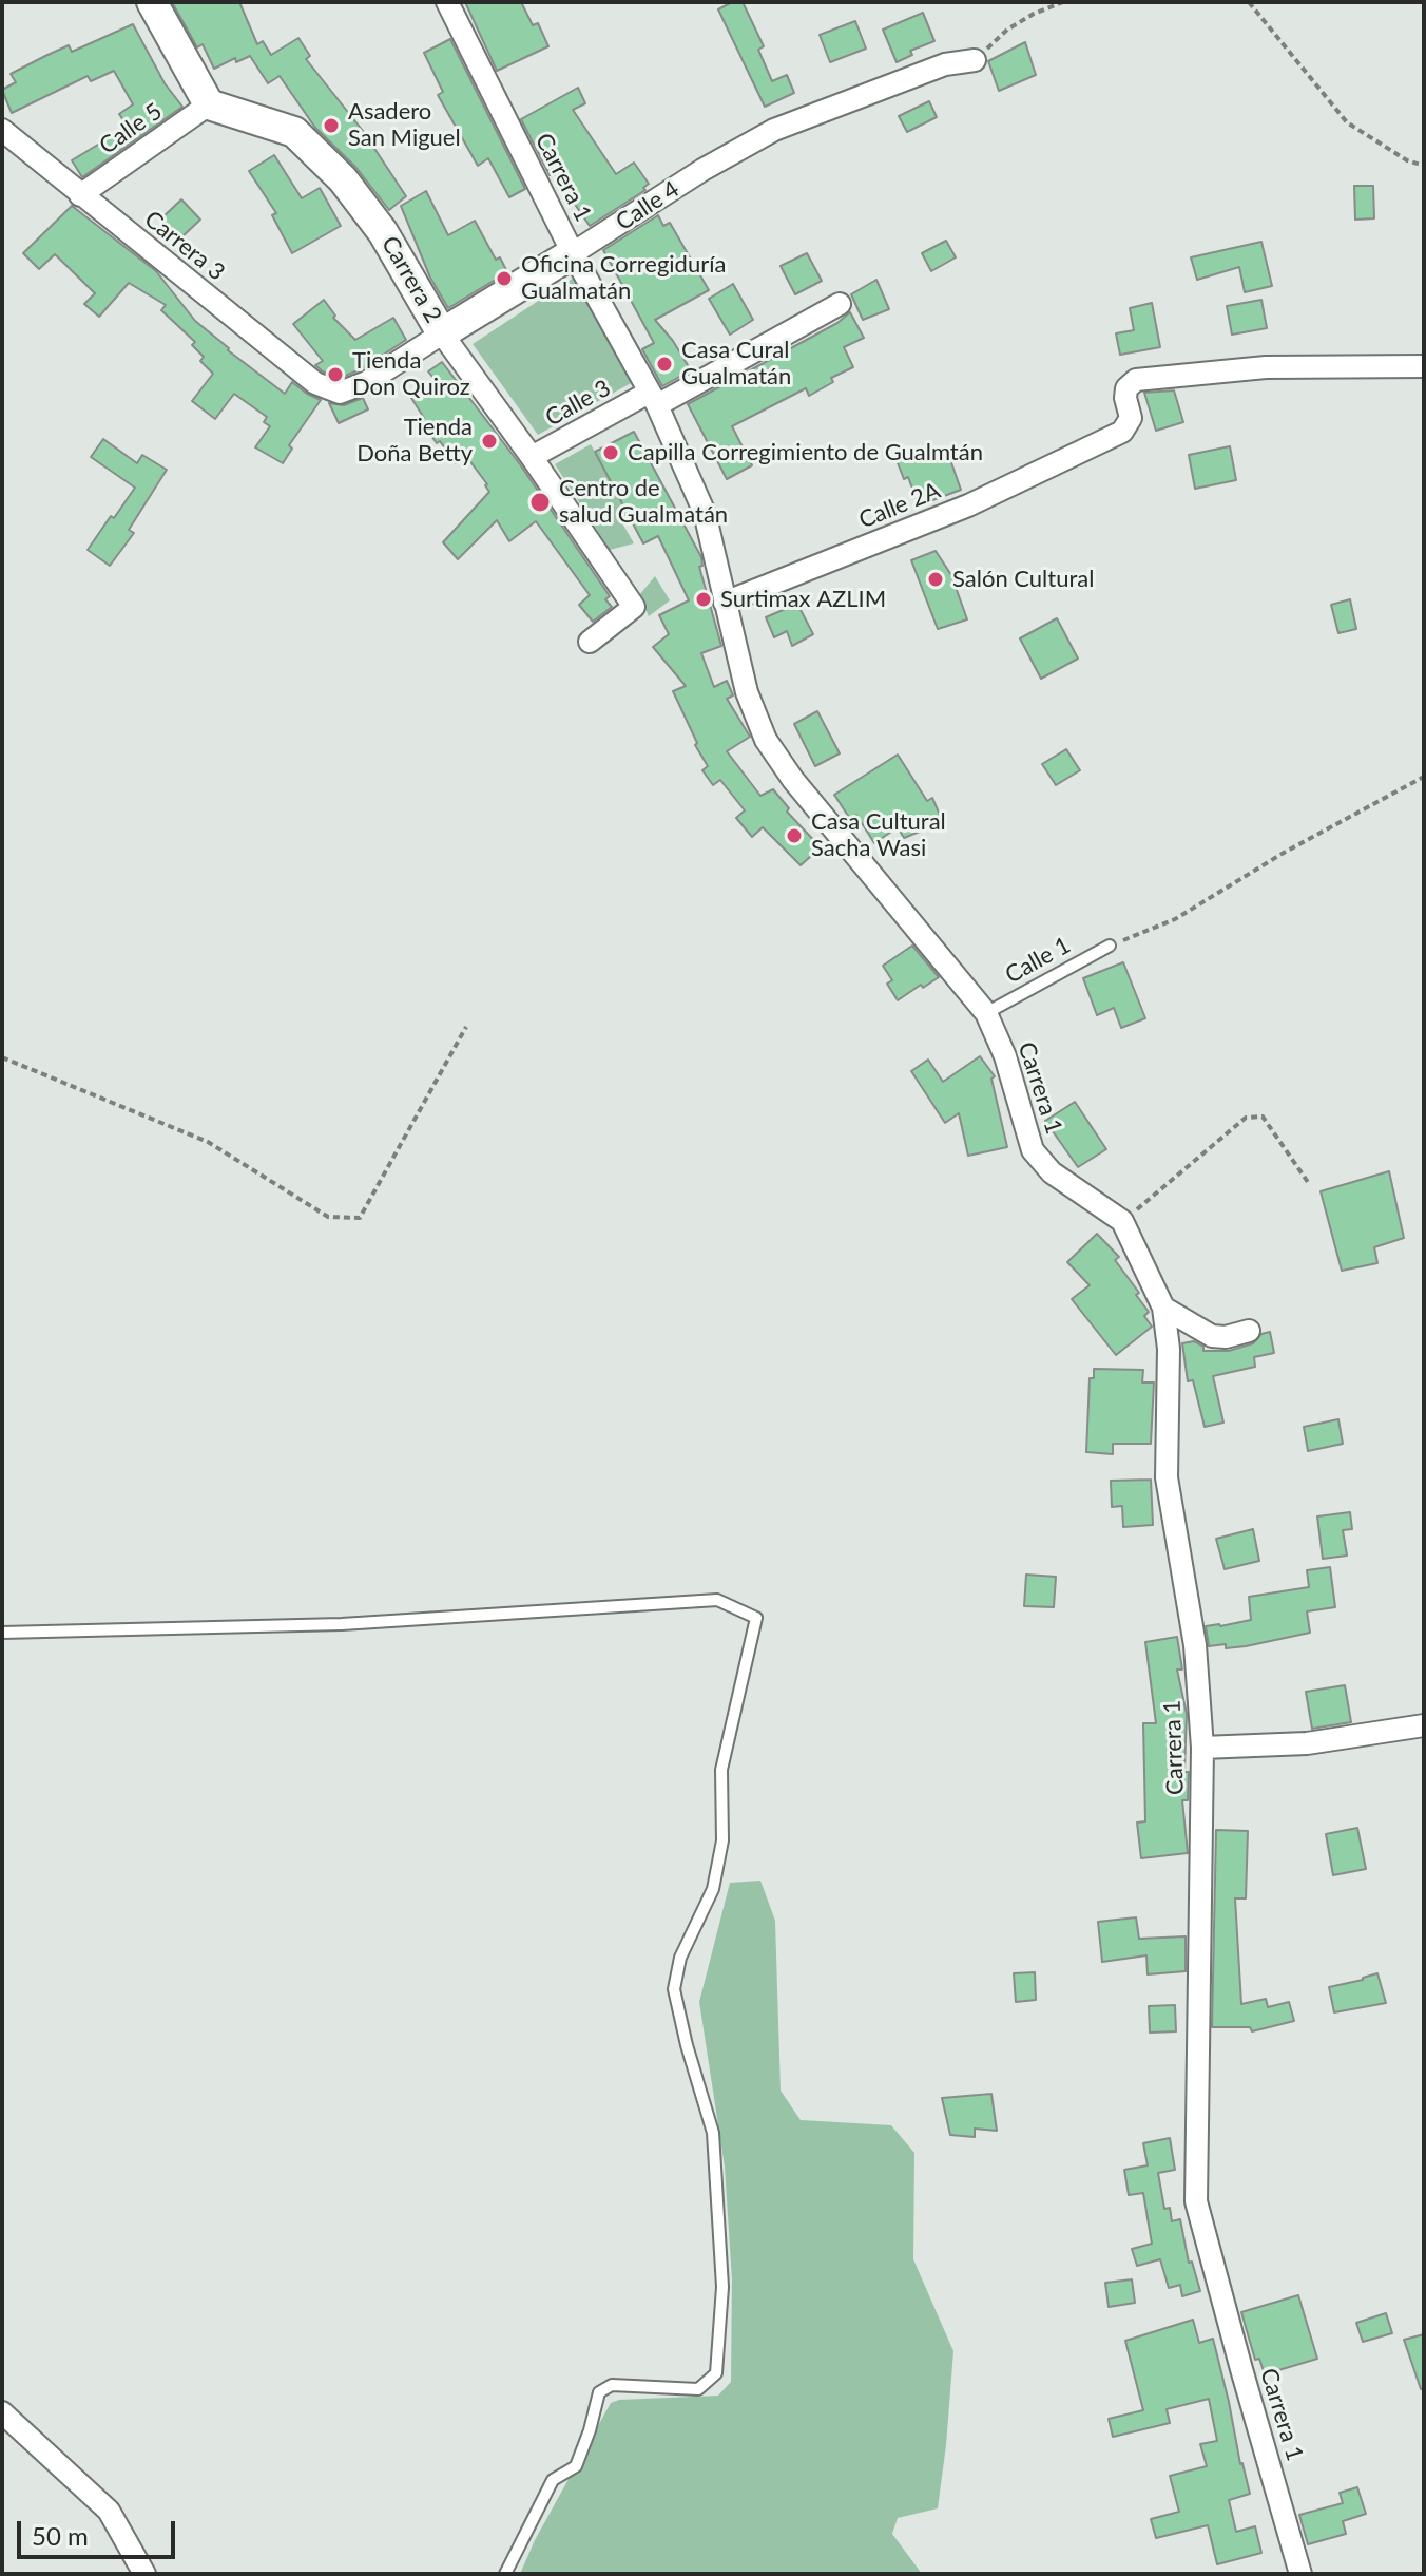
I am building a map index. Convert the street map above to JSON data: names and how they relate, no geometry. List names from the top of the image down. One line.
{"streets":{"street":["Calle 5","Carrera 1","Calle 4","Carrera 3","Carrera 2","Calle 3","Calle 2A"],"lane":["Calle 1"]},"crossings":[["Calle 5","Carrera 3"],["Calle 5","Carrera 2"],["Carrera 1","Calle 4"],["Carrera 1","Calle 3"],["Carrera 1","Calle 2A"],["Carrera 1","Calle 1"],["Calle 4","Carrera 3"],["Calle 4","Carrera 2"],["Carrera 2","Calle 3"]],"places":["Asadero San Miguel","Oficina Corregiduría Gualmatán","Casa Cural Gualmatán","Tienda Don Quiroz","Tienda Doña Betty","Capilla Corregimiento de Gualmtán","Centro de salud Gualmatán","Salón Cultural","Surtimax AZLIM","Casa Cultural Sacha Wasi"],"scale_bar":"50 m"}
